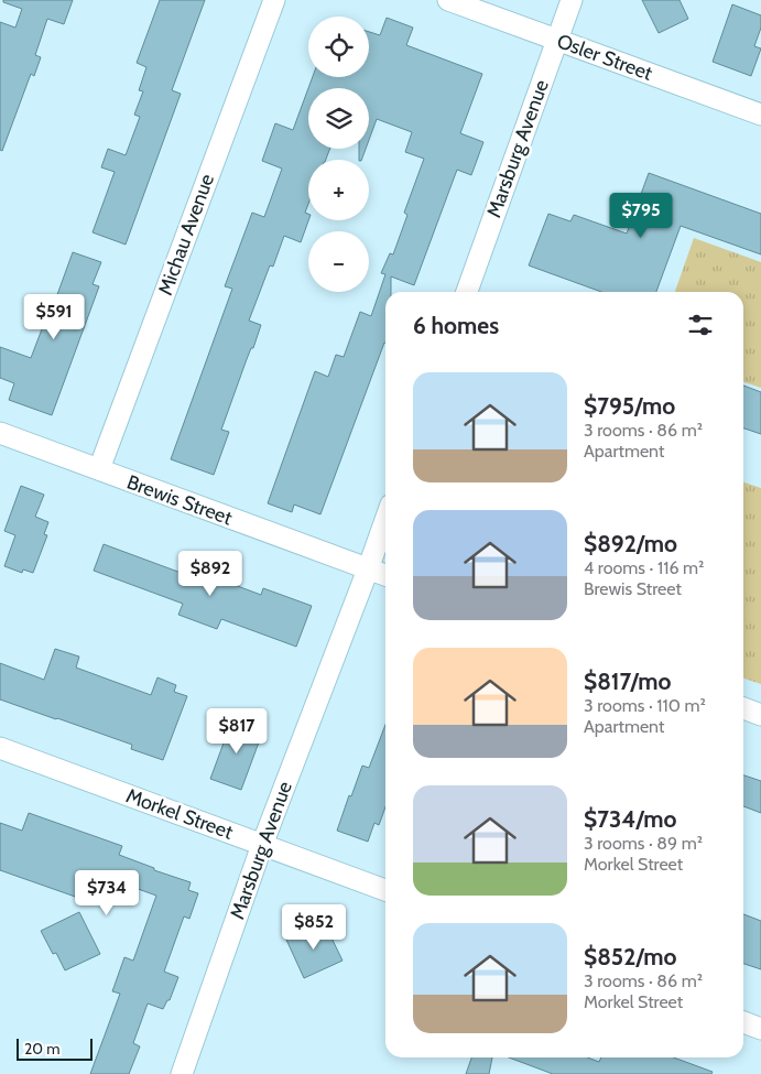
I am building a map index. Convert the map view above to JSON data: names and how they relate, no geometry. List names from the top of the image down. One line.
{"streets":{"street":["Osler Street","Marsburg Avenue","Michau Avenue","Brewis Street","Morkel Street"]},"crossings":[["Osler Street","Marsburg Avenue"],["Marsburg Avenue","Brewis Street"],["Marsburg Avenue","Morkel Street"],["Michau Avenue","Brewis Street"]],"scale_bar":"20 m","page":{"map_buttons":["+","−"],"price":["$795","$591","$892","$817","$734","$852"],"heading":"6 homes","list":[{"name":"$795/mo","note":"3 rooms · 86 m² · Apartment"},{"name":"$892/mo","note":"4 rooms · 116 m² · Brewis Street"},{"name":"$817/mo","note":"3 rooms · 110 m² · Apartment"},{"name":"$734/mo","note":"3 rooms · 89 m² · Morkel Street"},{"name":"$852/mo","note":"3 rooms · 86 m² · Morkel Street"}],"scale":"20 m"}}
